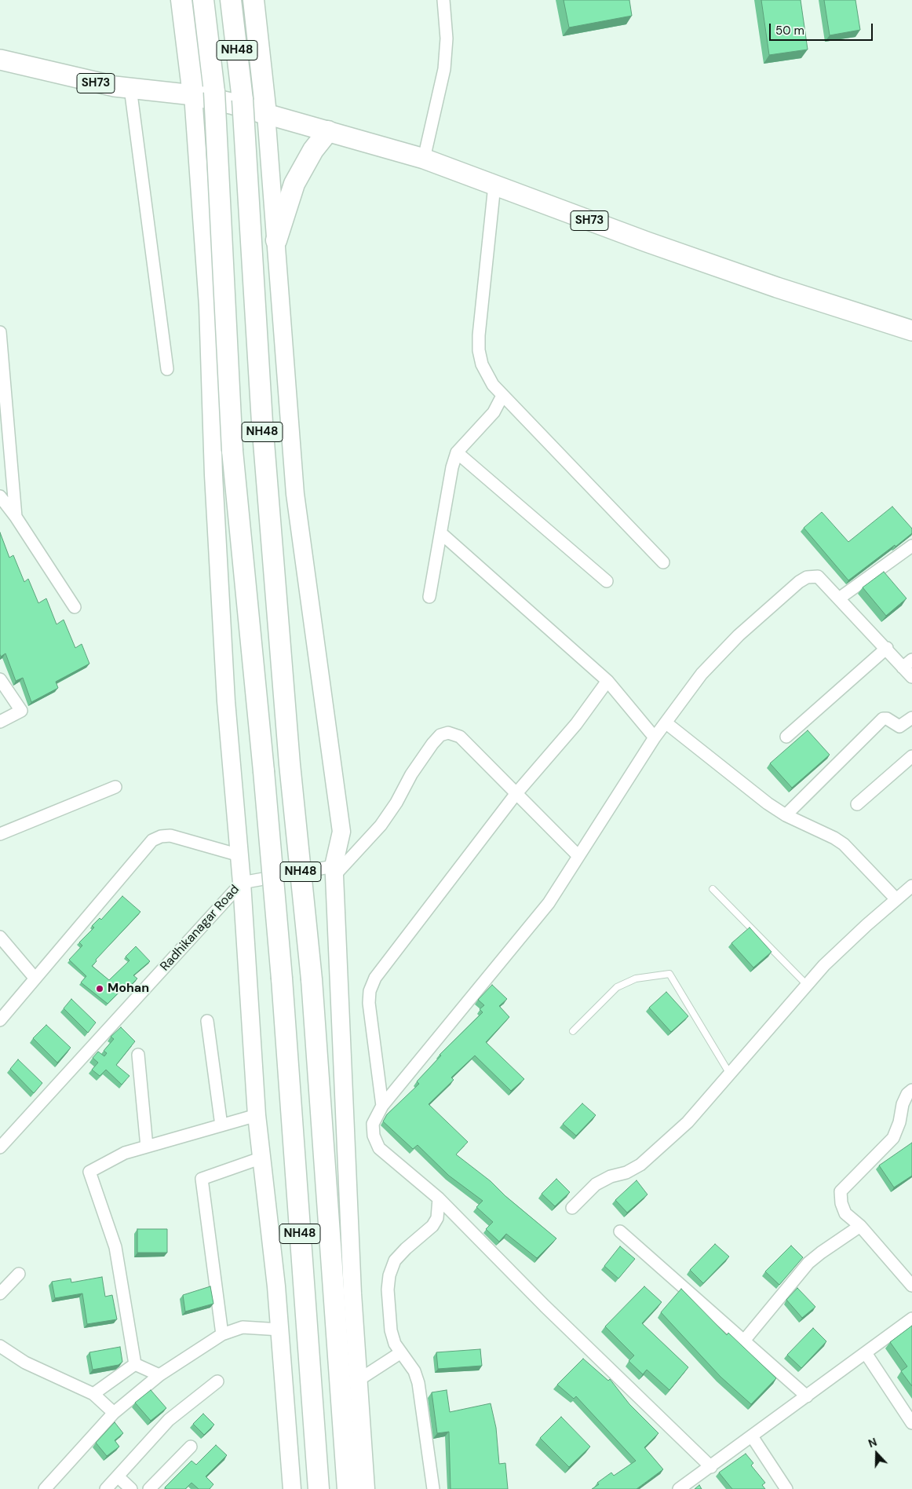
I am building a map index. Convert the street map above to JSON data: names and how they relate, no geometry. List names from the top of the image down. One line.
{"streets":{"highway":["NH48","SH73"],"street":["Radhikanagar Road"]},"places":["Mohan"],"scale_bar":"50 m","north":"top"}
